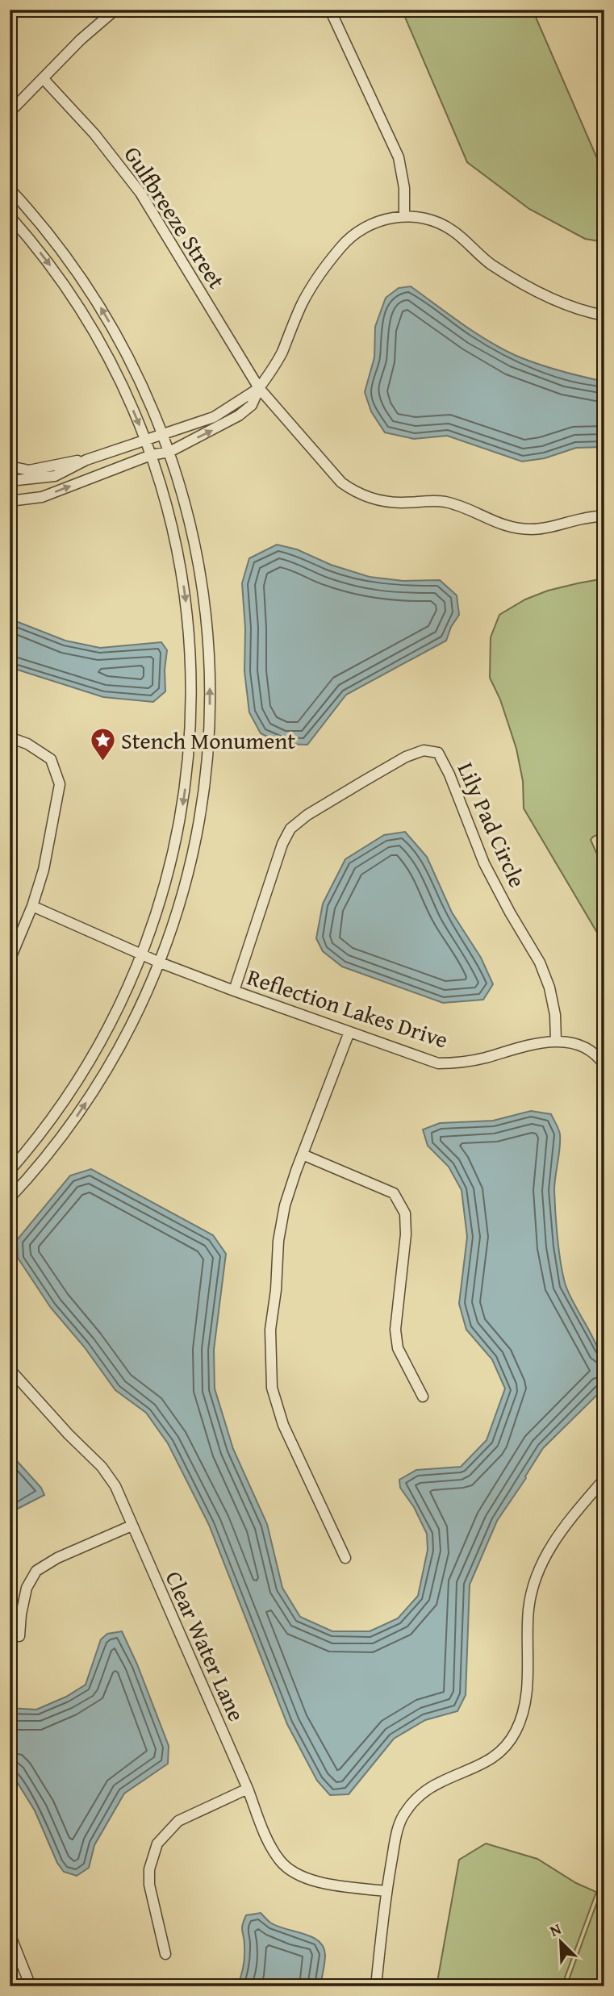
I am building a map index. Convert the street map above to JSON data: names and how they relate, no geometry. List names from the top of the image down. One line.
{"streets":{"street":["Gulfbreeze Street","Lily Pad Circle","Reflection Lakes Drive","Clear Water Lane"]},"crossings":[["Lily Pad Circle","Reflection Lakes Drive"]],"places":{"place":["Stench Monument"]},"north":"top left"}
